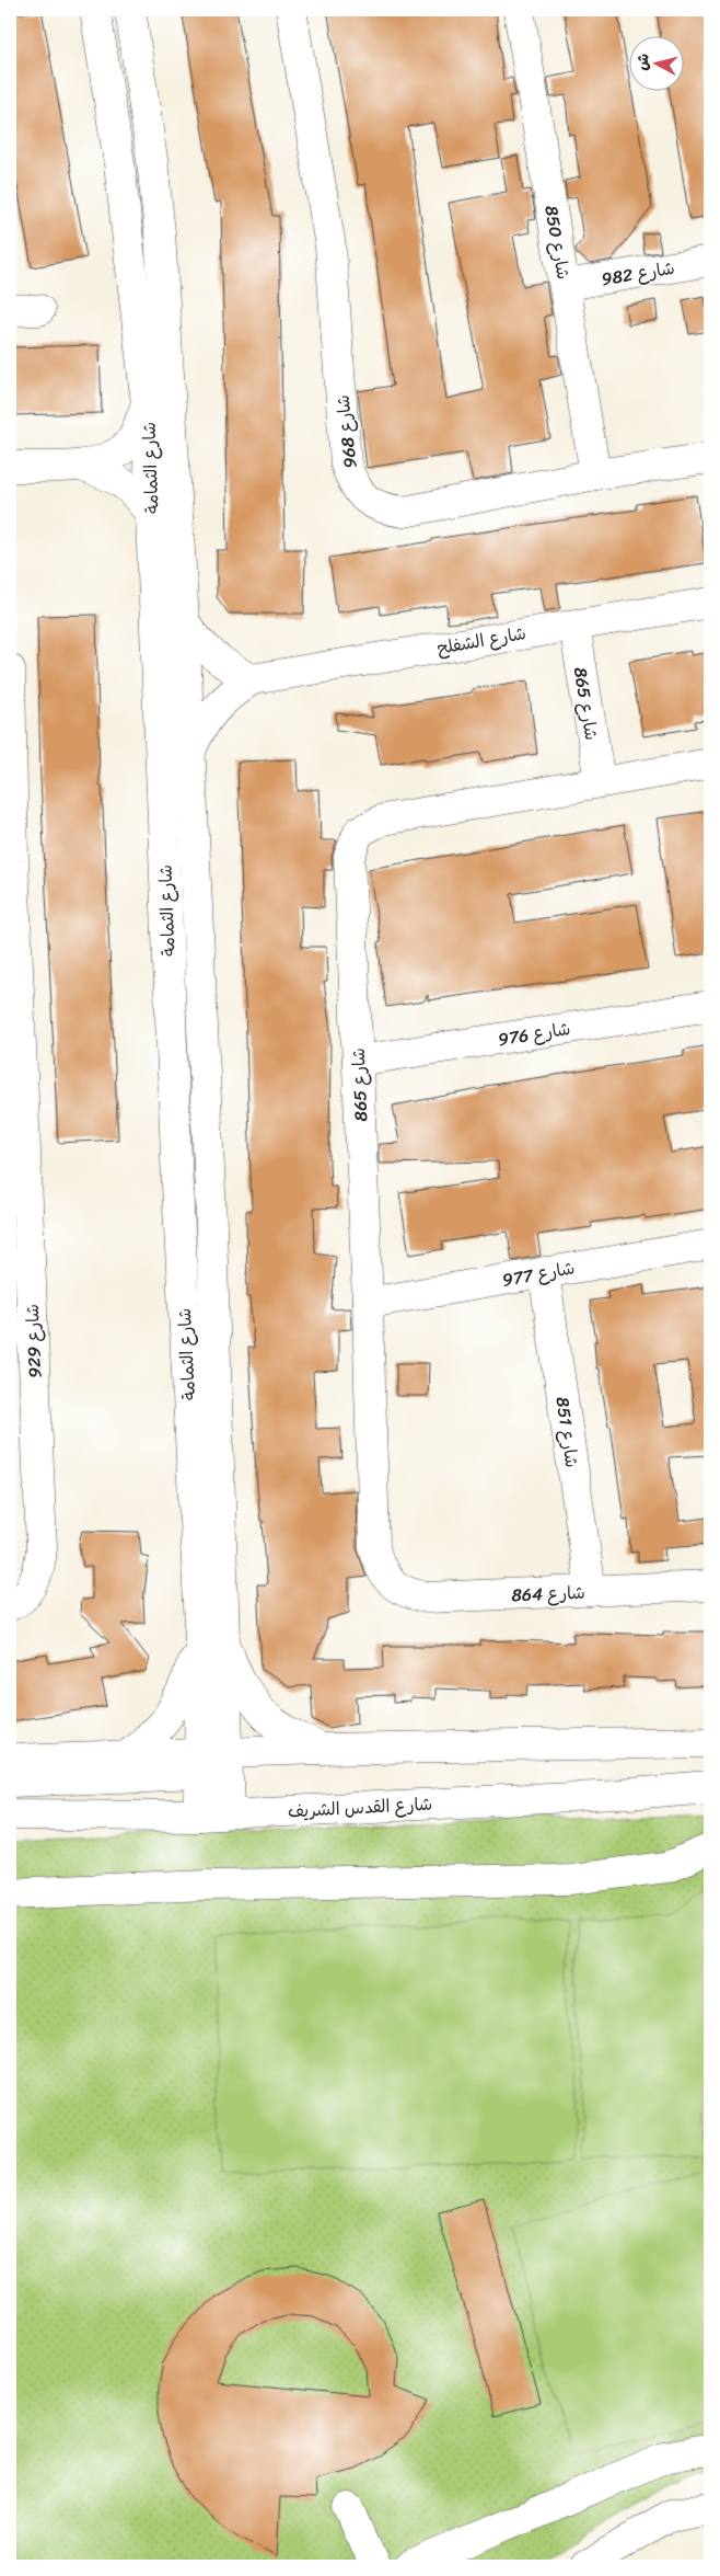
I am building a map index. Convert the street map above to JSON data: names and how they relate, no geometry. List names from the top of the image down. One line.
{"streets":{"street":["شارع 850","شارع 982","شارع 968","شارع الثمامة","شارع الشفلح","شارع 865","شارع 976","شارع 977","شارع 929","شارع 851","شارع 864","شارع القدس الشريف"]},"crossings":[["شارع 850","شارع 982"],["شارع 850","شارع 968"],["شارع الثمامة","شارع الشفلح"],["شارع الثمامة","شارع القدس الشريف"],["شارع الشفلح","شارع 865"],["شارع 865","شارع 976"],["شارع 865","شارع 977"],["شارع 865","شارع 864"],["شارع 977","شارع 851"],["شارع 851","شارع 864"]],"north":"left"}
